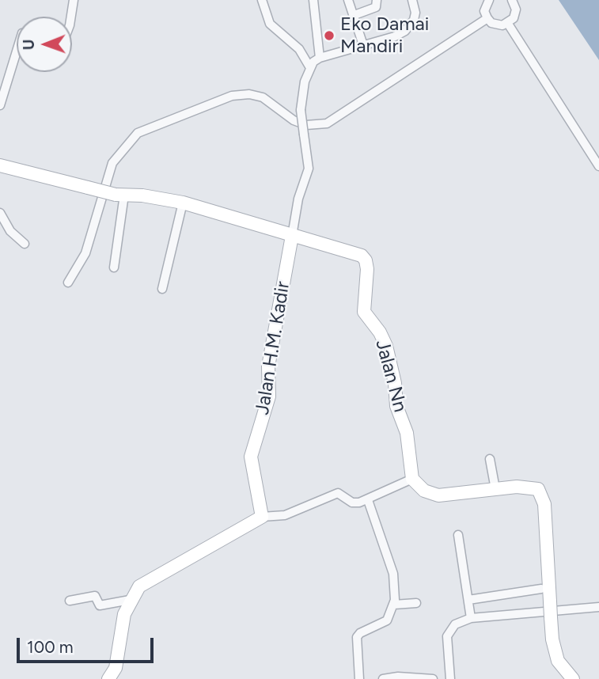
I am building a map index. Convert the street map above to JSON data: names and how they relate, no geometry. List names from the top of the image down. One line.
{"streets":{"street":["Jalan H.M. Kadir","Jalan Nn"]},"crossings":[["Jalan H.M. Kadir","Jalan Nn"]],"places":["Eko Damai Mandiri"],"scale_bar":"100 m","north":"left"}
